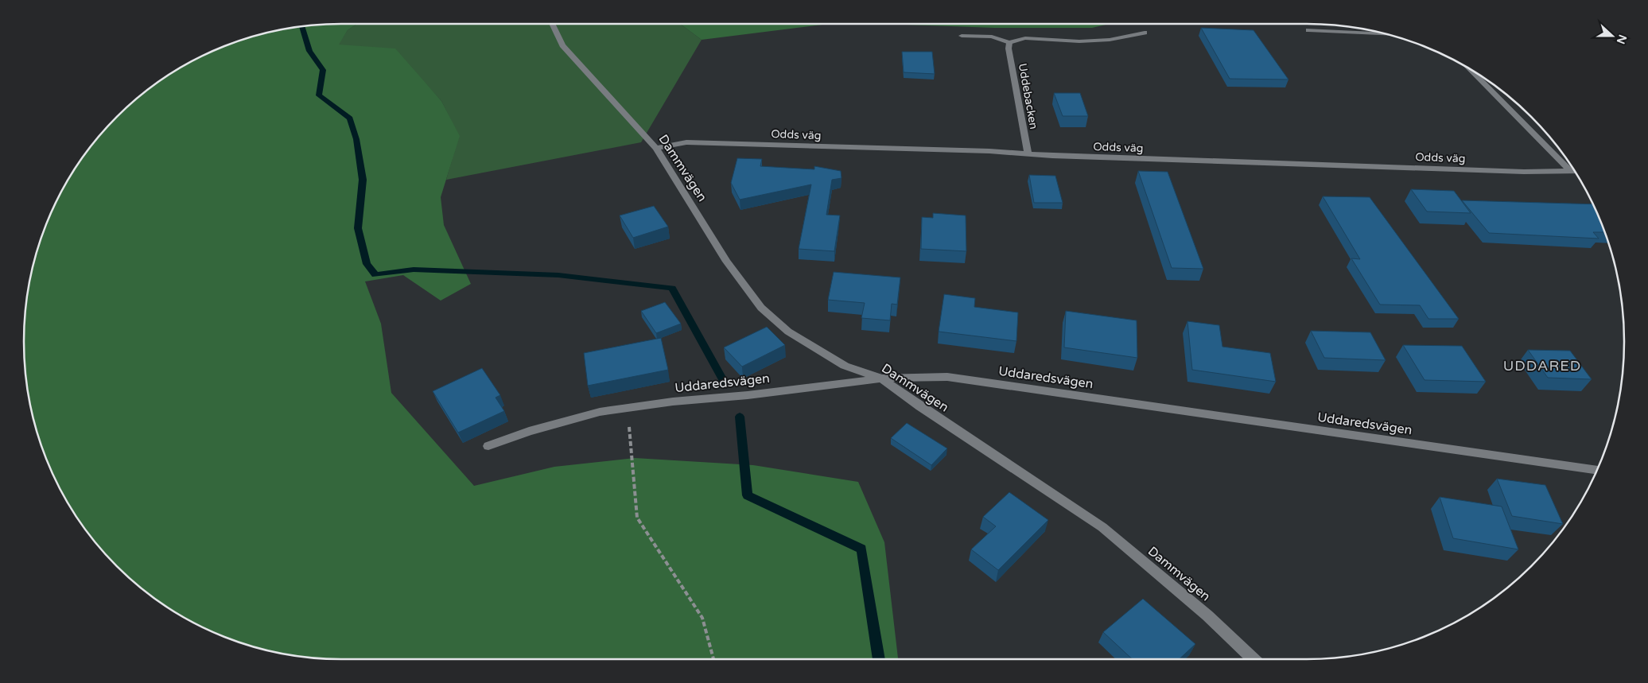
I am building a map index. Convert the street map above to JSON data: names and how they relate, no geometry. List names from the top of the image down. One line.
{"streets":{"street":["Uddebacken","Odds väg","Dammvägen","Uddaredsvägen"]},"crossings":[["Uddebacken","Odds väg"],["Odds väg","Dammvägen"],["Dammvägen","Uddaredsvägen"]],"districts":["UDDARED"],"north":"right"}
